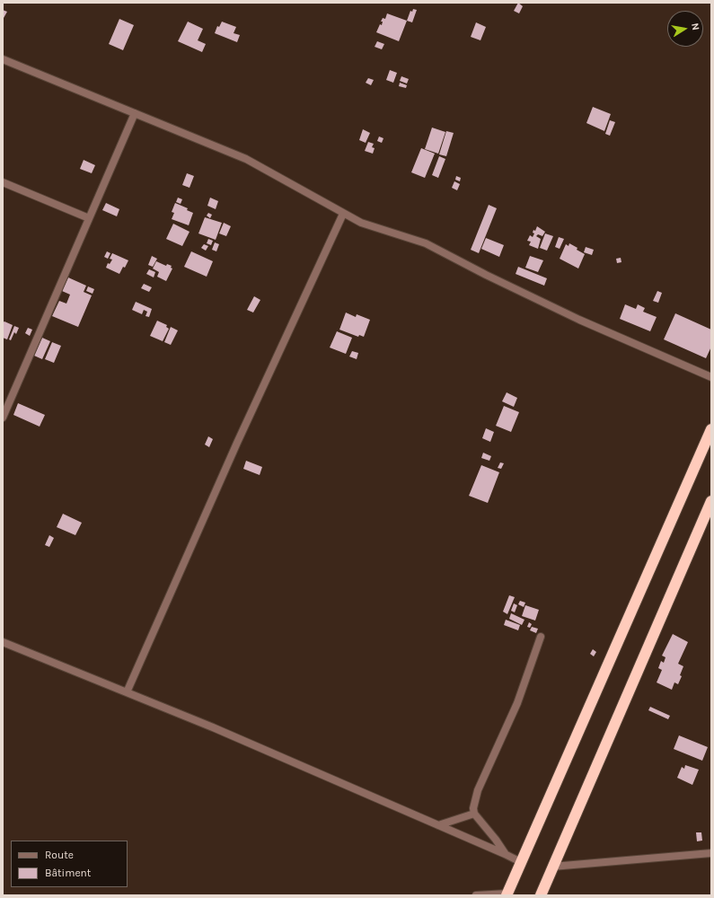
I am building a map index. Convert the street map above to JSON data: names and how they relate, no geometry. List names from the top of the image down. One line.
{"legend":["Route","Bâtiment"],"north":"right"}
